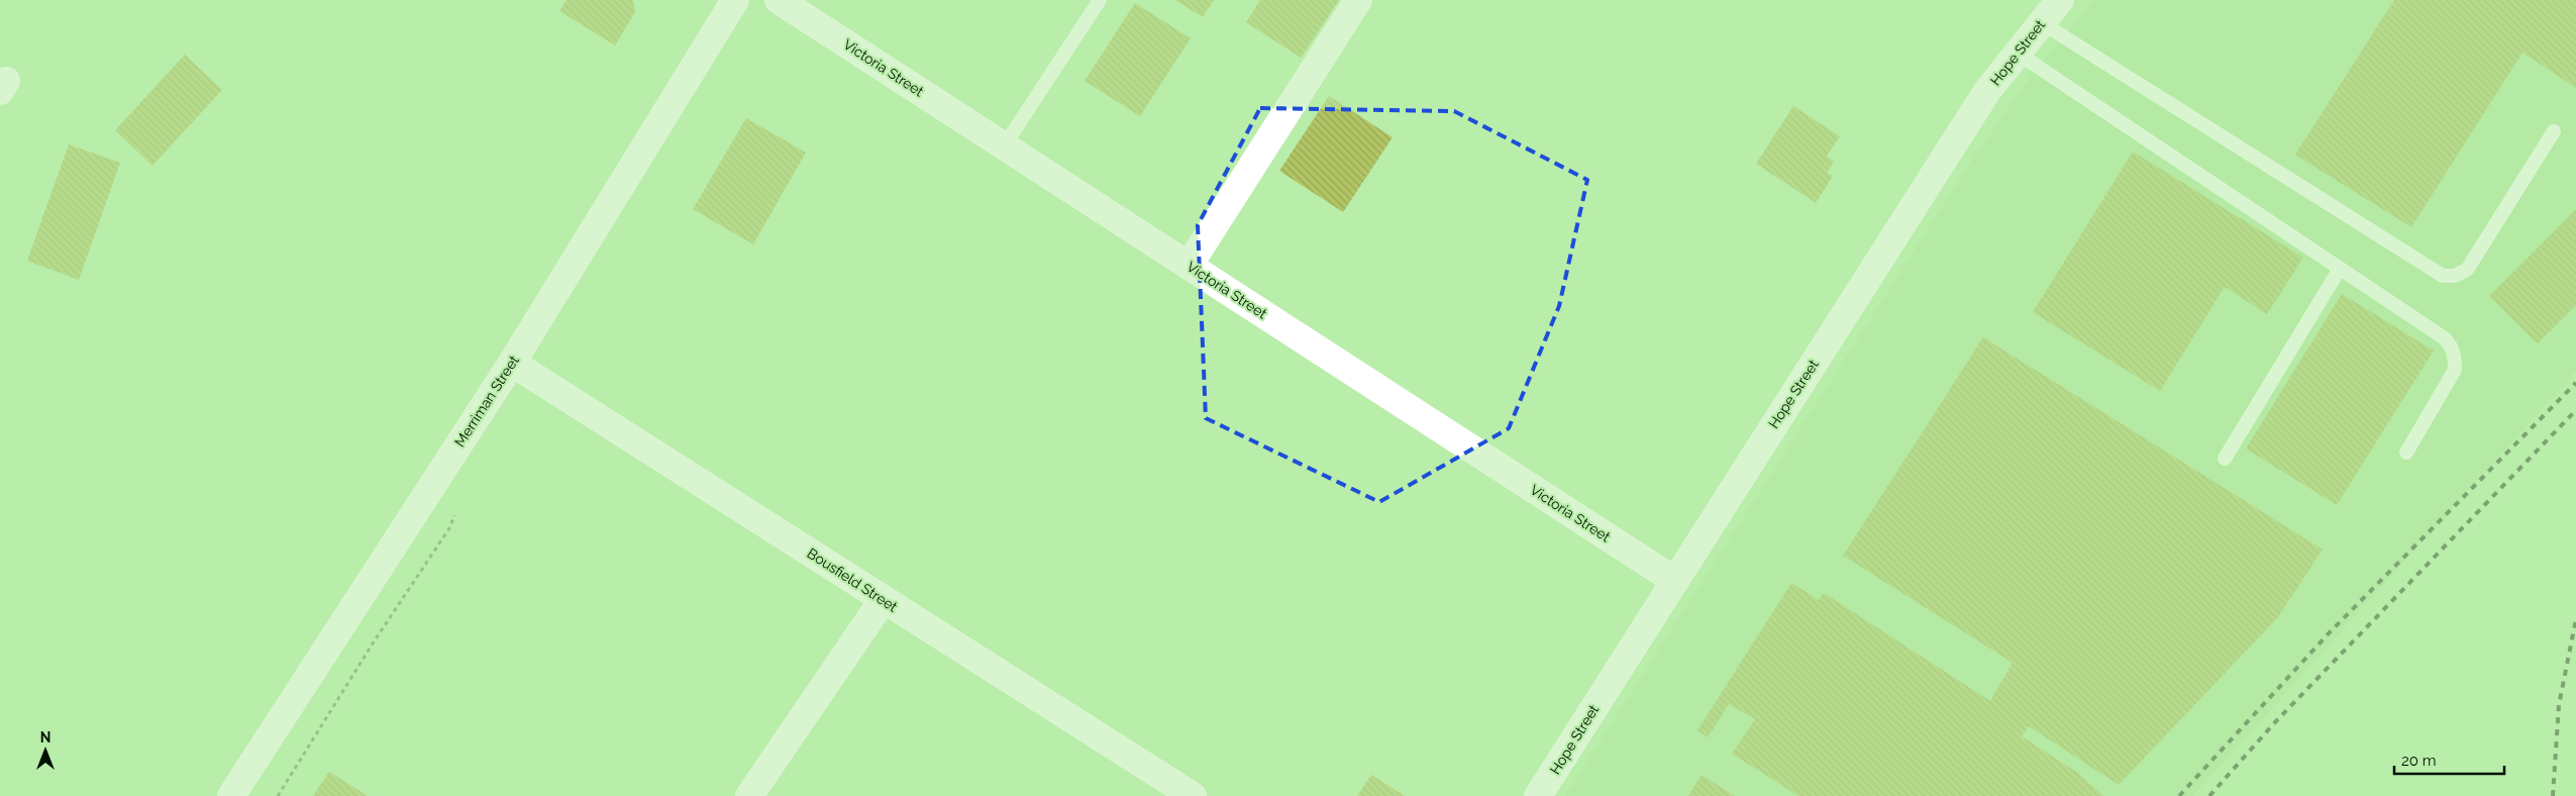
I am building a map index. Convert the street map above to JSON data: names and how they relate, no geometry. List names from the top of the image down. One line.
{"streets":{"street":["Hope Street","Victoria Street","Merriman Street","Bousfield Street"]},"crossings":[["Hope Street","Victoria Street"],["Merriman Street","Bousfield Street"]],"scale_bar":"20 m","north":"top"}
